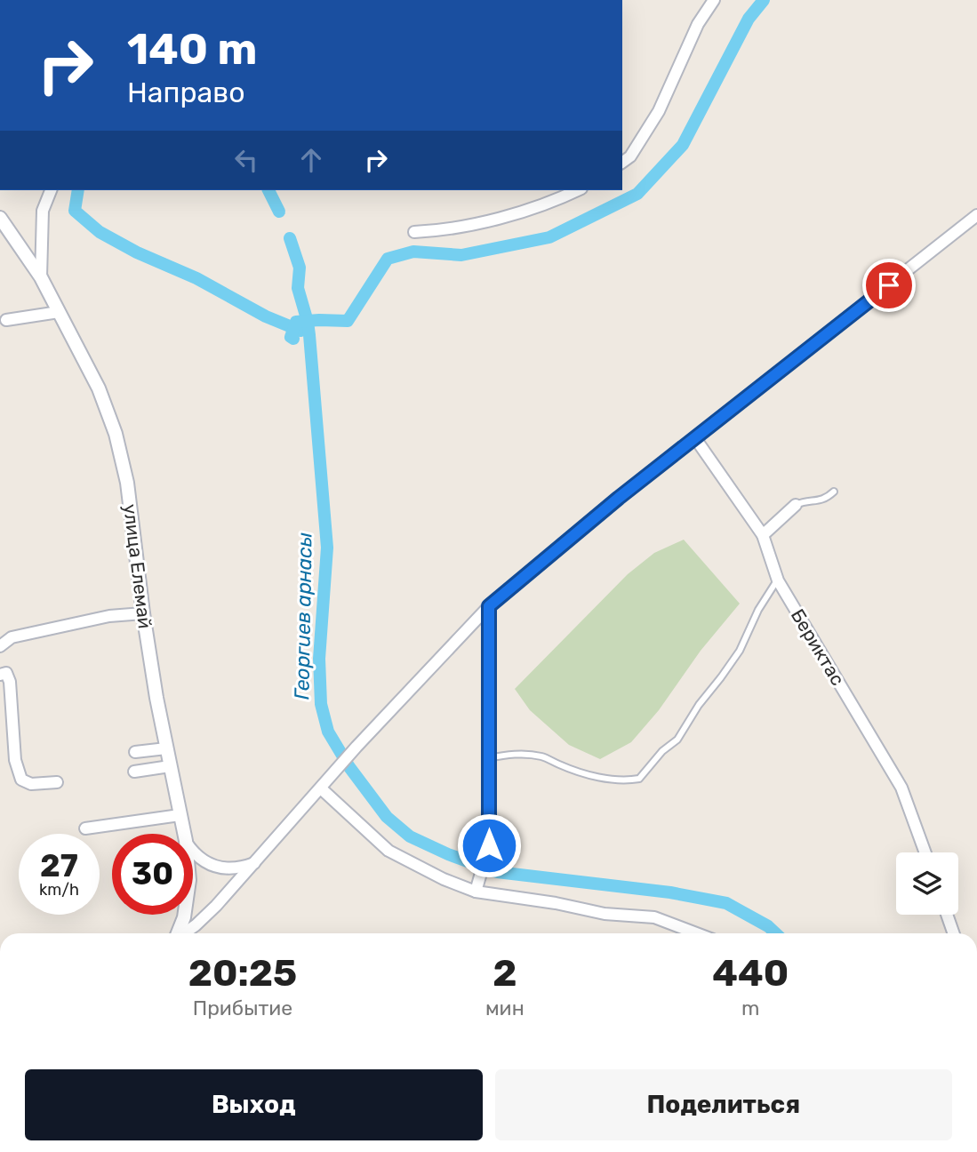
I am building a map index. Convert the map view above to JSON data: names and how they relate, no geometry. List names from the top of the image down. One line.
{"streets":{"street":["улица Елемай","Бериктас"]},"water":["Георгиев арнасы"],"page":{"turn":["140 m","Направо"],"speed":"27 km/h","limit":"30","eta":["20:25","Прибытие","2","мин","440","m"],"buttons":["Выход","Поделиться"]}}
